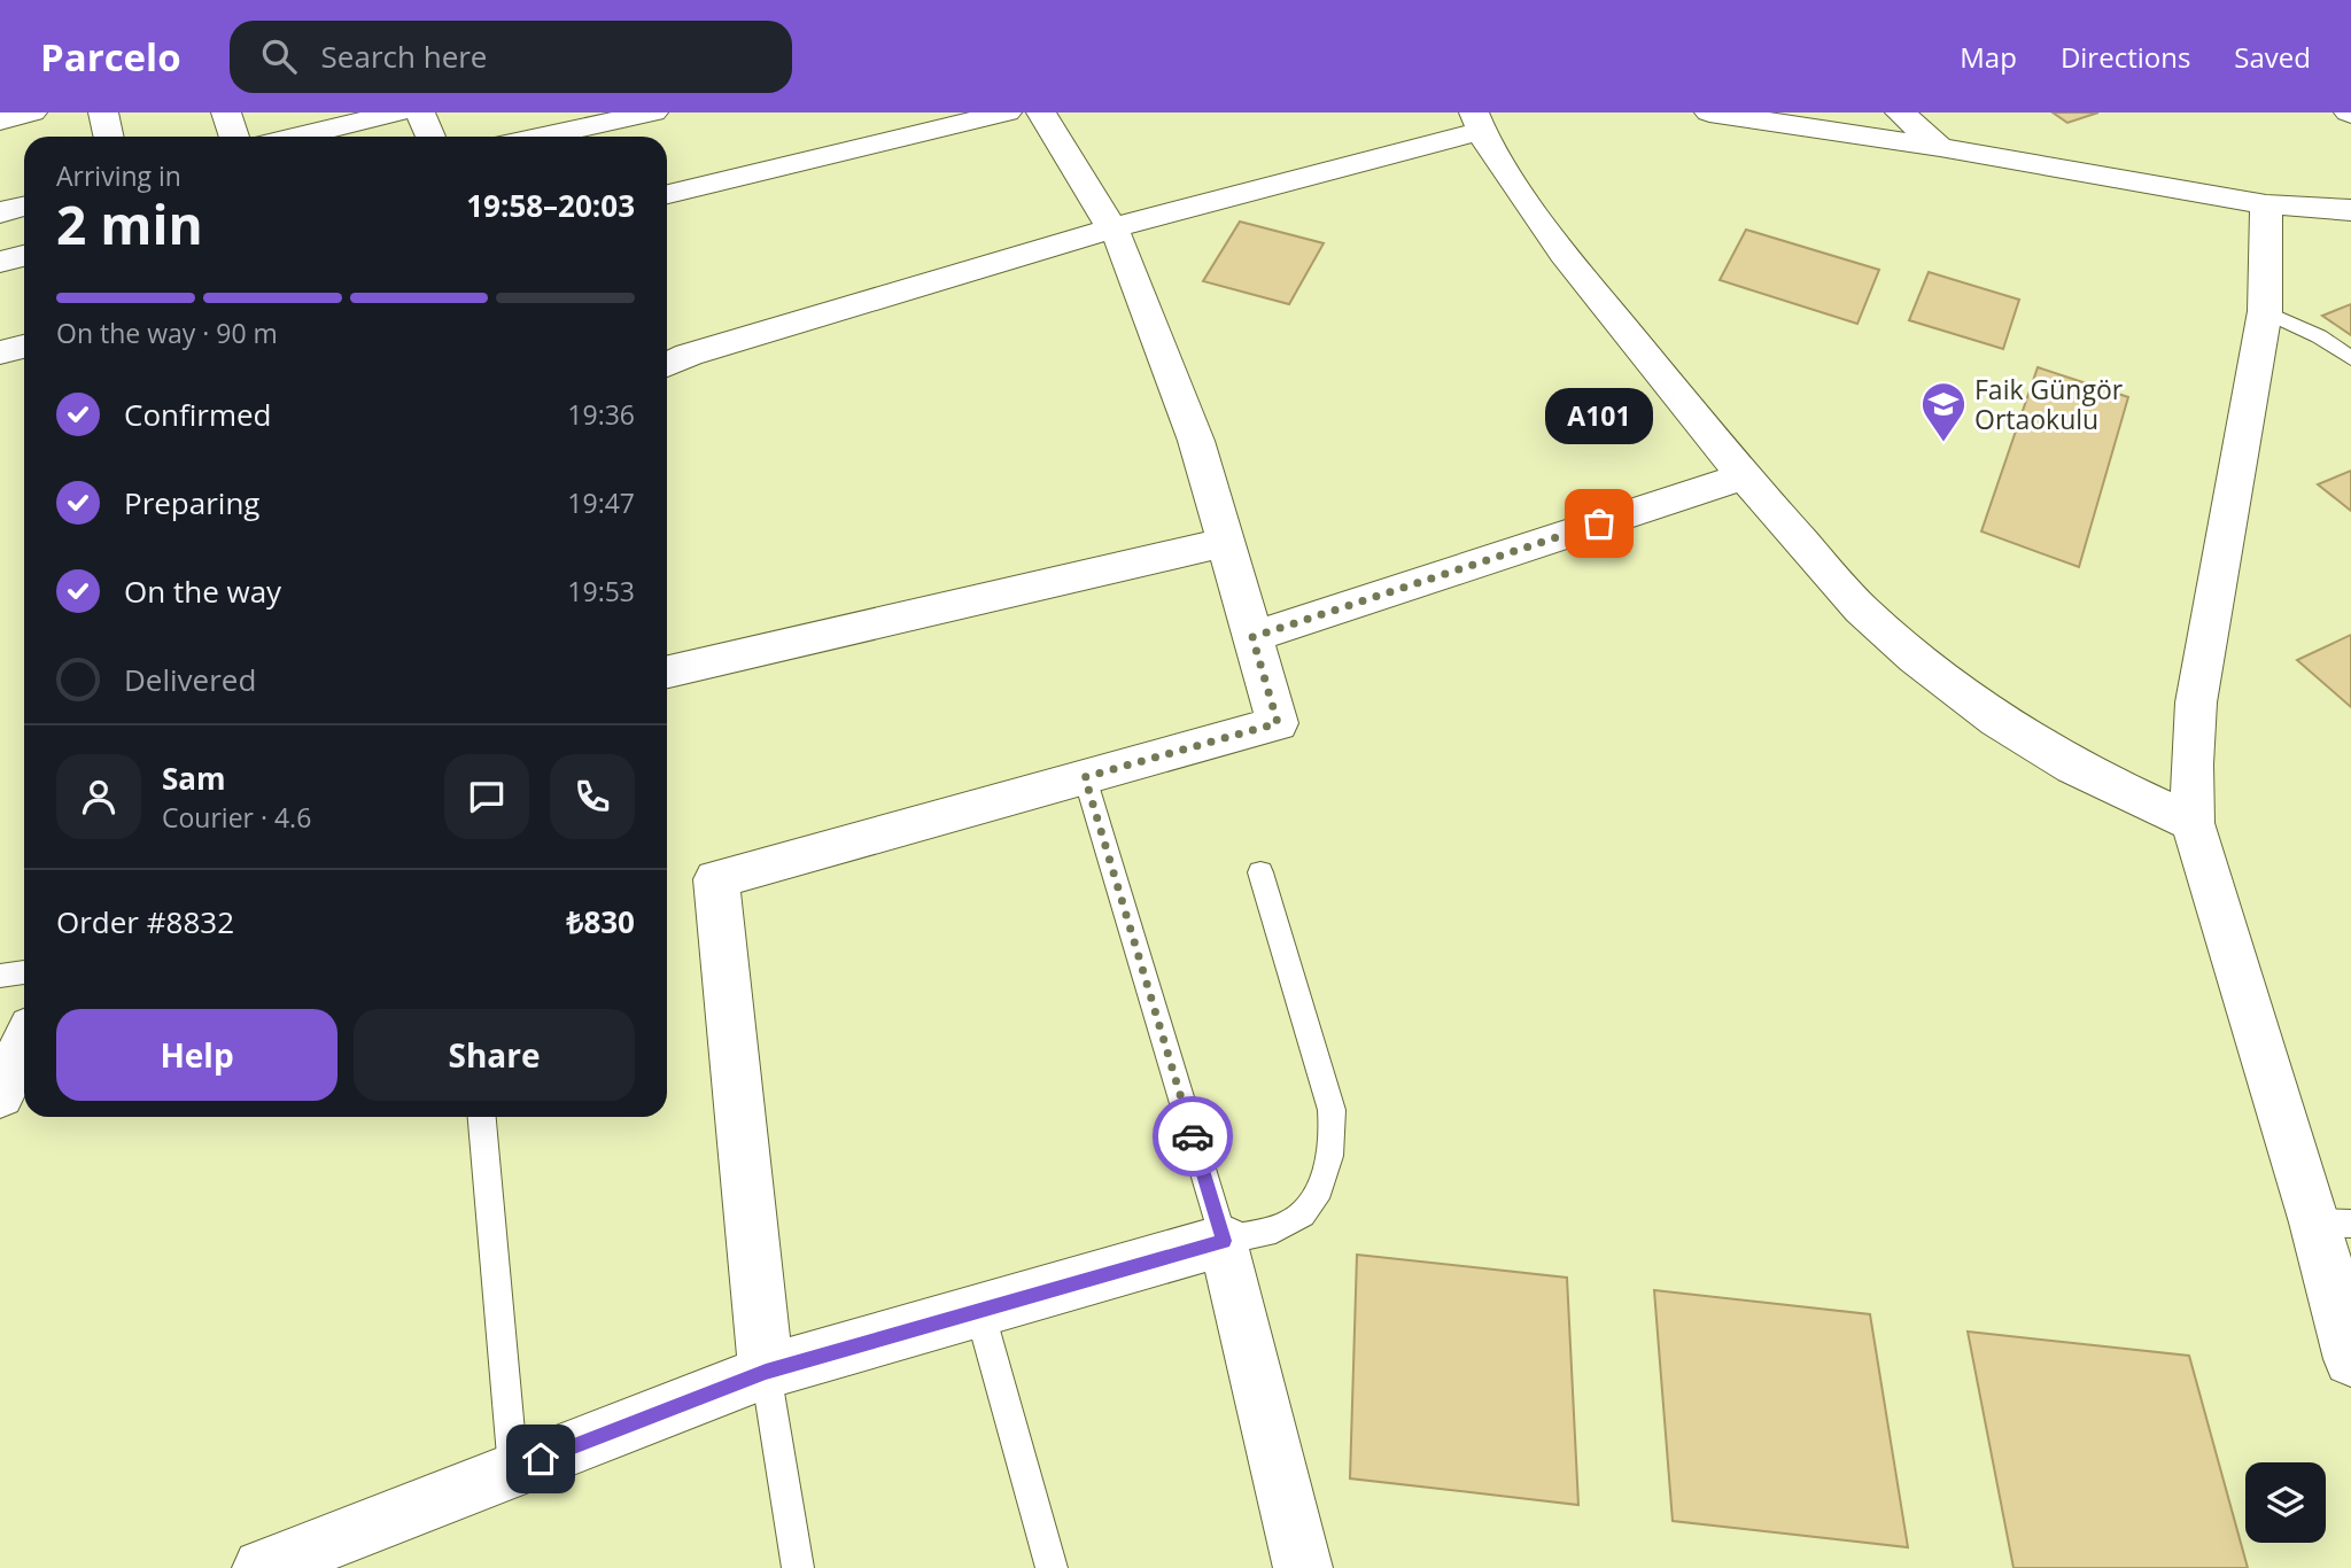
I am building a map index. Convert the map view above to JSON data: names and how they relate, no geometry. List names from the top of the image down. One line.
{"places":{"school or university":["Faik Güngör Ortaokulu"],"other":["A101"]},"page":{"header":"Parcelo","search":"Search here","nav":["Map","Directions","Saved"],"heading":["2 min","Arriving in","19:58–20:03"],"panel":["Sam","Courier · 4.6","Order #8832","₺830"],"bar":"On the way · 90 m","list":[["Confirmed","19:36"],["Preparing","19:47"],["On the way","19:53"],"Delivered"],"bubble":"A101","buttons":["Help","Share"]}}
